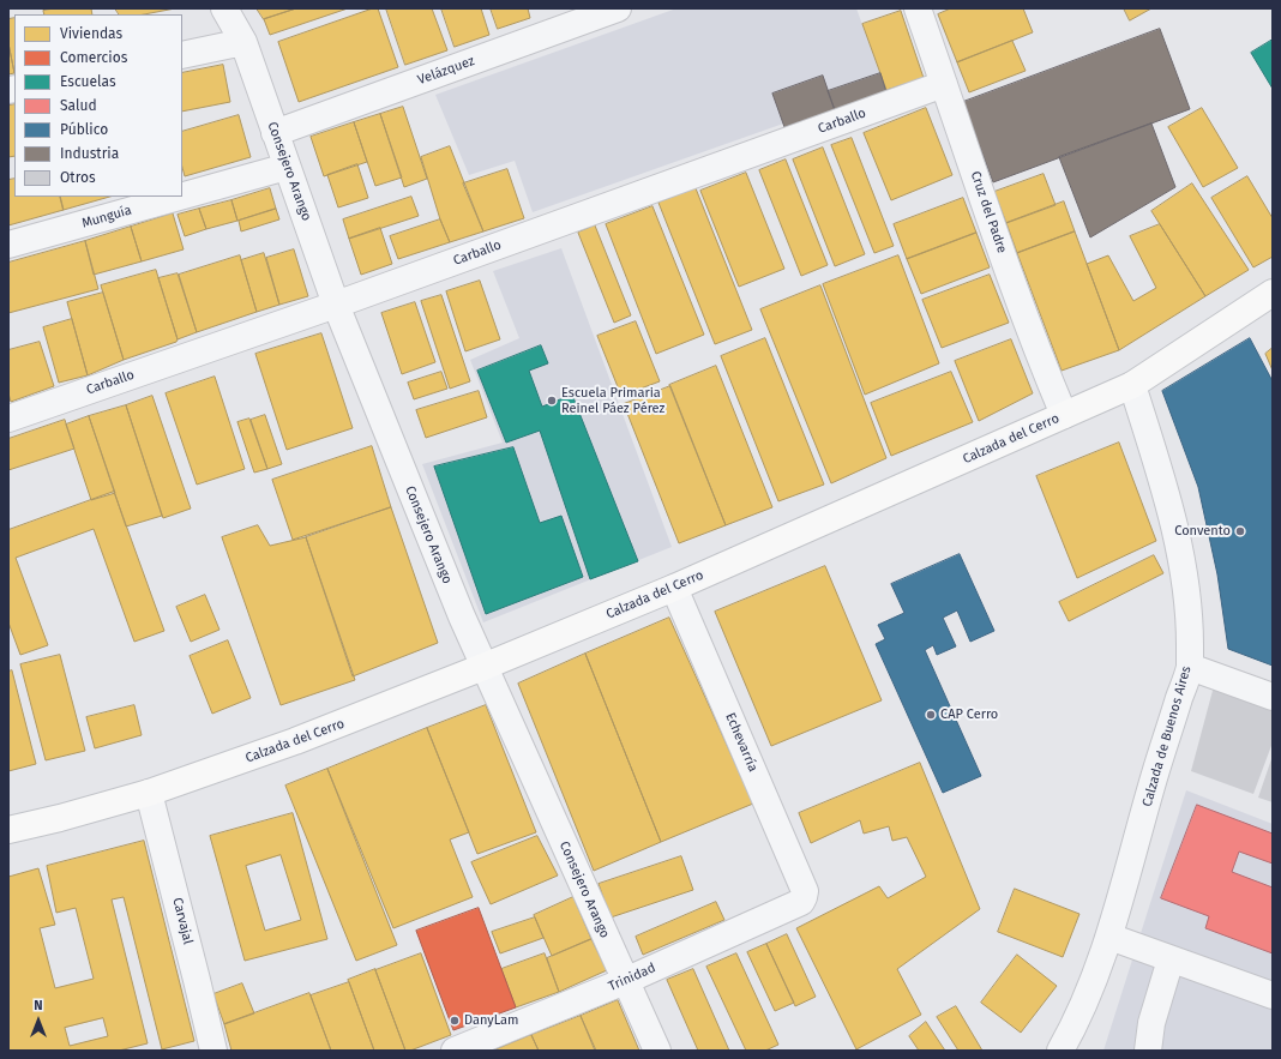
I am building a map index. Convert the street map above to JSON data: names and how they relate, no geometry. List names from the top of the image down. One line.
{"streets":{"main road":["Calzada del Cerro"],"street":["Velázquez","Carballo","Consejero Arango","Cruz del Padre","Munguía","Calzada de Buenos Aires","Echevarría","Carvajal","Trinidad"]},"crossings":[["Velázquez","Consejero Arango"],["Carballo","Consejero Arango"],["Carballo","Cruz del Padre"],["Consejero Arango","Munguía"],["Consejero Arango","Calzada del Cerro"],["Consejero Arango","Trinidad"],["Cruz del Padre","Calzada del Cerro"],["Calzada del Cerro","Calzada de Buenos Aires"],["Calzada del Cerro","Echevarría"],["Calzada del Cerro","Carvajal"],["Echevarría","Trinidad"]],"places":["Escuela Primaria Reinel Páez Pérez","Convento","CAP Cerro","DanyLam"],"legend":["Viviendas","Comercios","Escuelas","Salud","Público","Industria","Otros"],"north":"top"}
